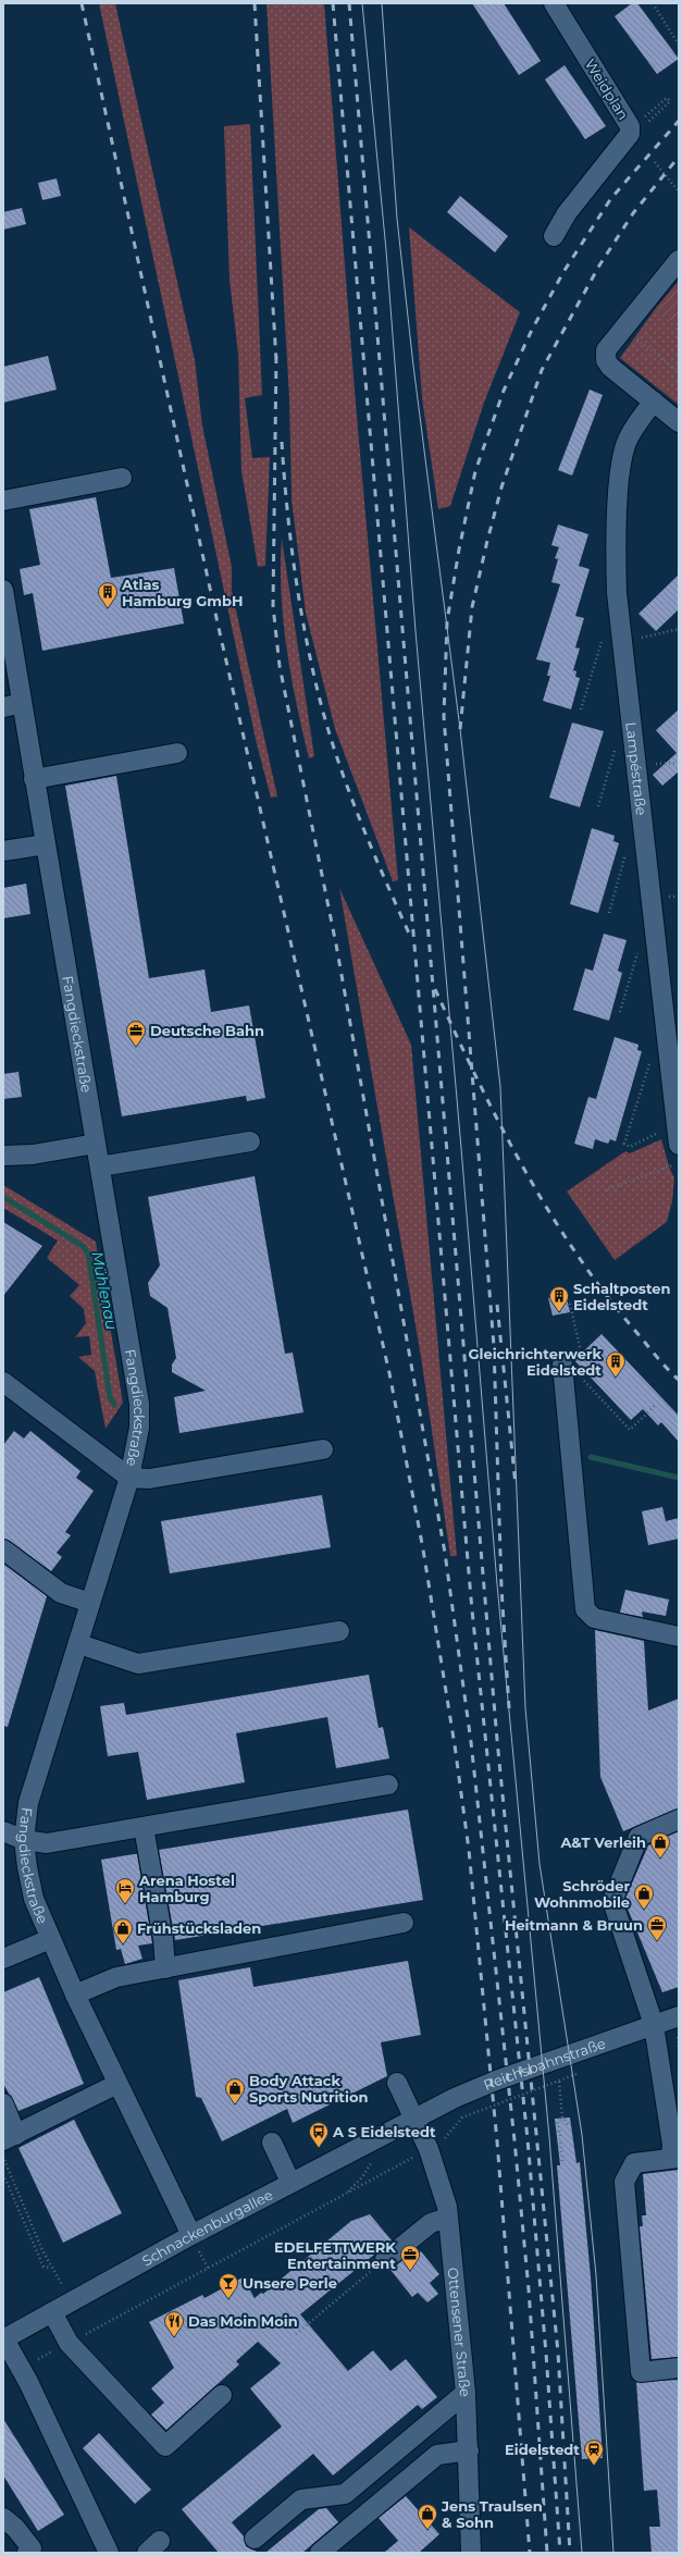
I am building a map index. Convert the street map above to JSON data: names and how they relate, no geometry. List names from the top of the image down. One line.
{"streets":{"street":["Weidplan","Lampéstraße","Fangdieckstraße","Reichsbahnstraße","Schnackenburgallee","Ottensener Straße"]},"crossings":[["Fangdieckstraße","Schnackenburgallee"],["Reichsbahnstraße","Schnackenburgallee"],["Reichsbahnstraße","Ottensener Straße"],["Schnackenburgallee","Ottensener Straße"]],"water":["Mühlenau"],"places":{"building":["Atlas Hamburg GmbH","Schaltposten Eidelstedt","Gleichrichterwerk Eidelstedt"],"office":["Deutsche Bahn","Heitmann & Bruun","EDELFETTWERK Entertainment"],"shop":["A&T Verleih","Schröder Wohnmobile","Frühstücksladen","Body Attack Sports Nutrition","Jens Traulsen & Sohn"],"hotel":["Arena Hostel Hamburg"],"bus stop":["A S Eidelstedt"],"bar":["Unsere Perle"],"restaurant":["Das Moin Moin"],"station":["Eidelstedt"]}}
